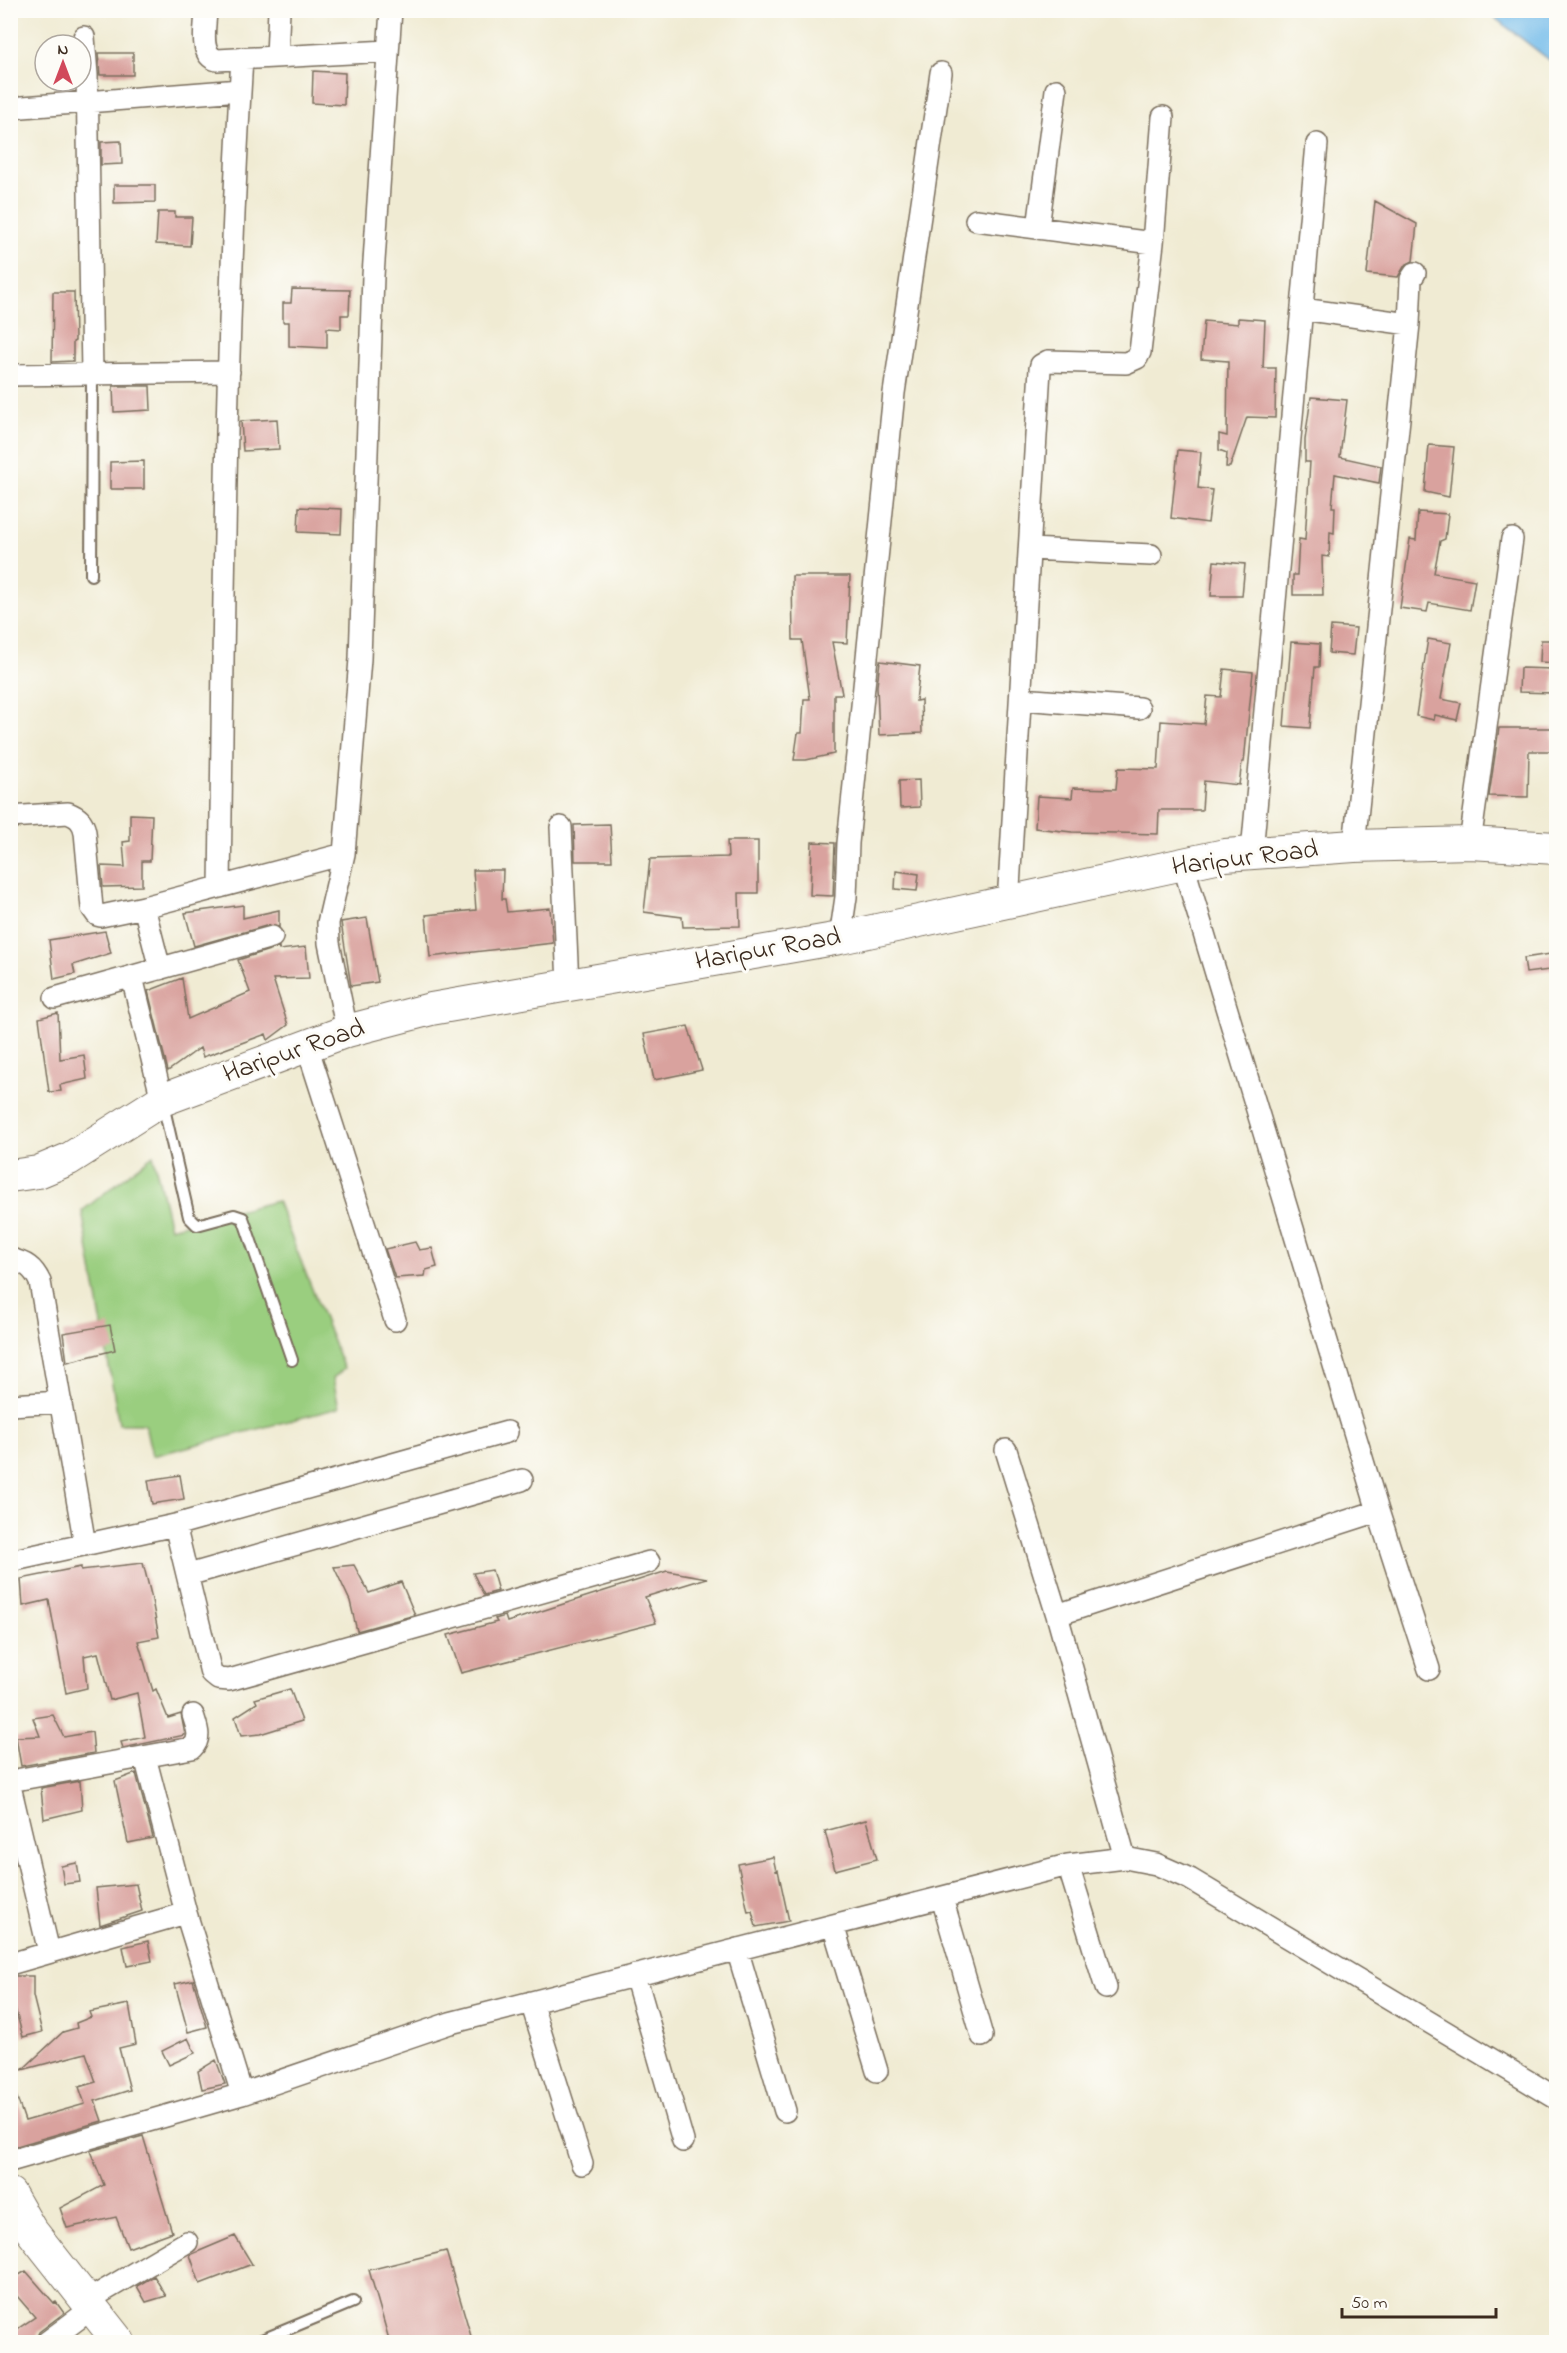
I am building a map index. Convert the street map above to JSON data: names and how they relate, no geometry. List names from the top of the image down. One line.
{"streets":{"street":["Haripur Road"]},"scale_bar":"50 m","north":"top"}
